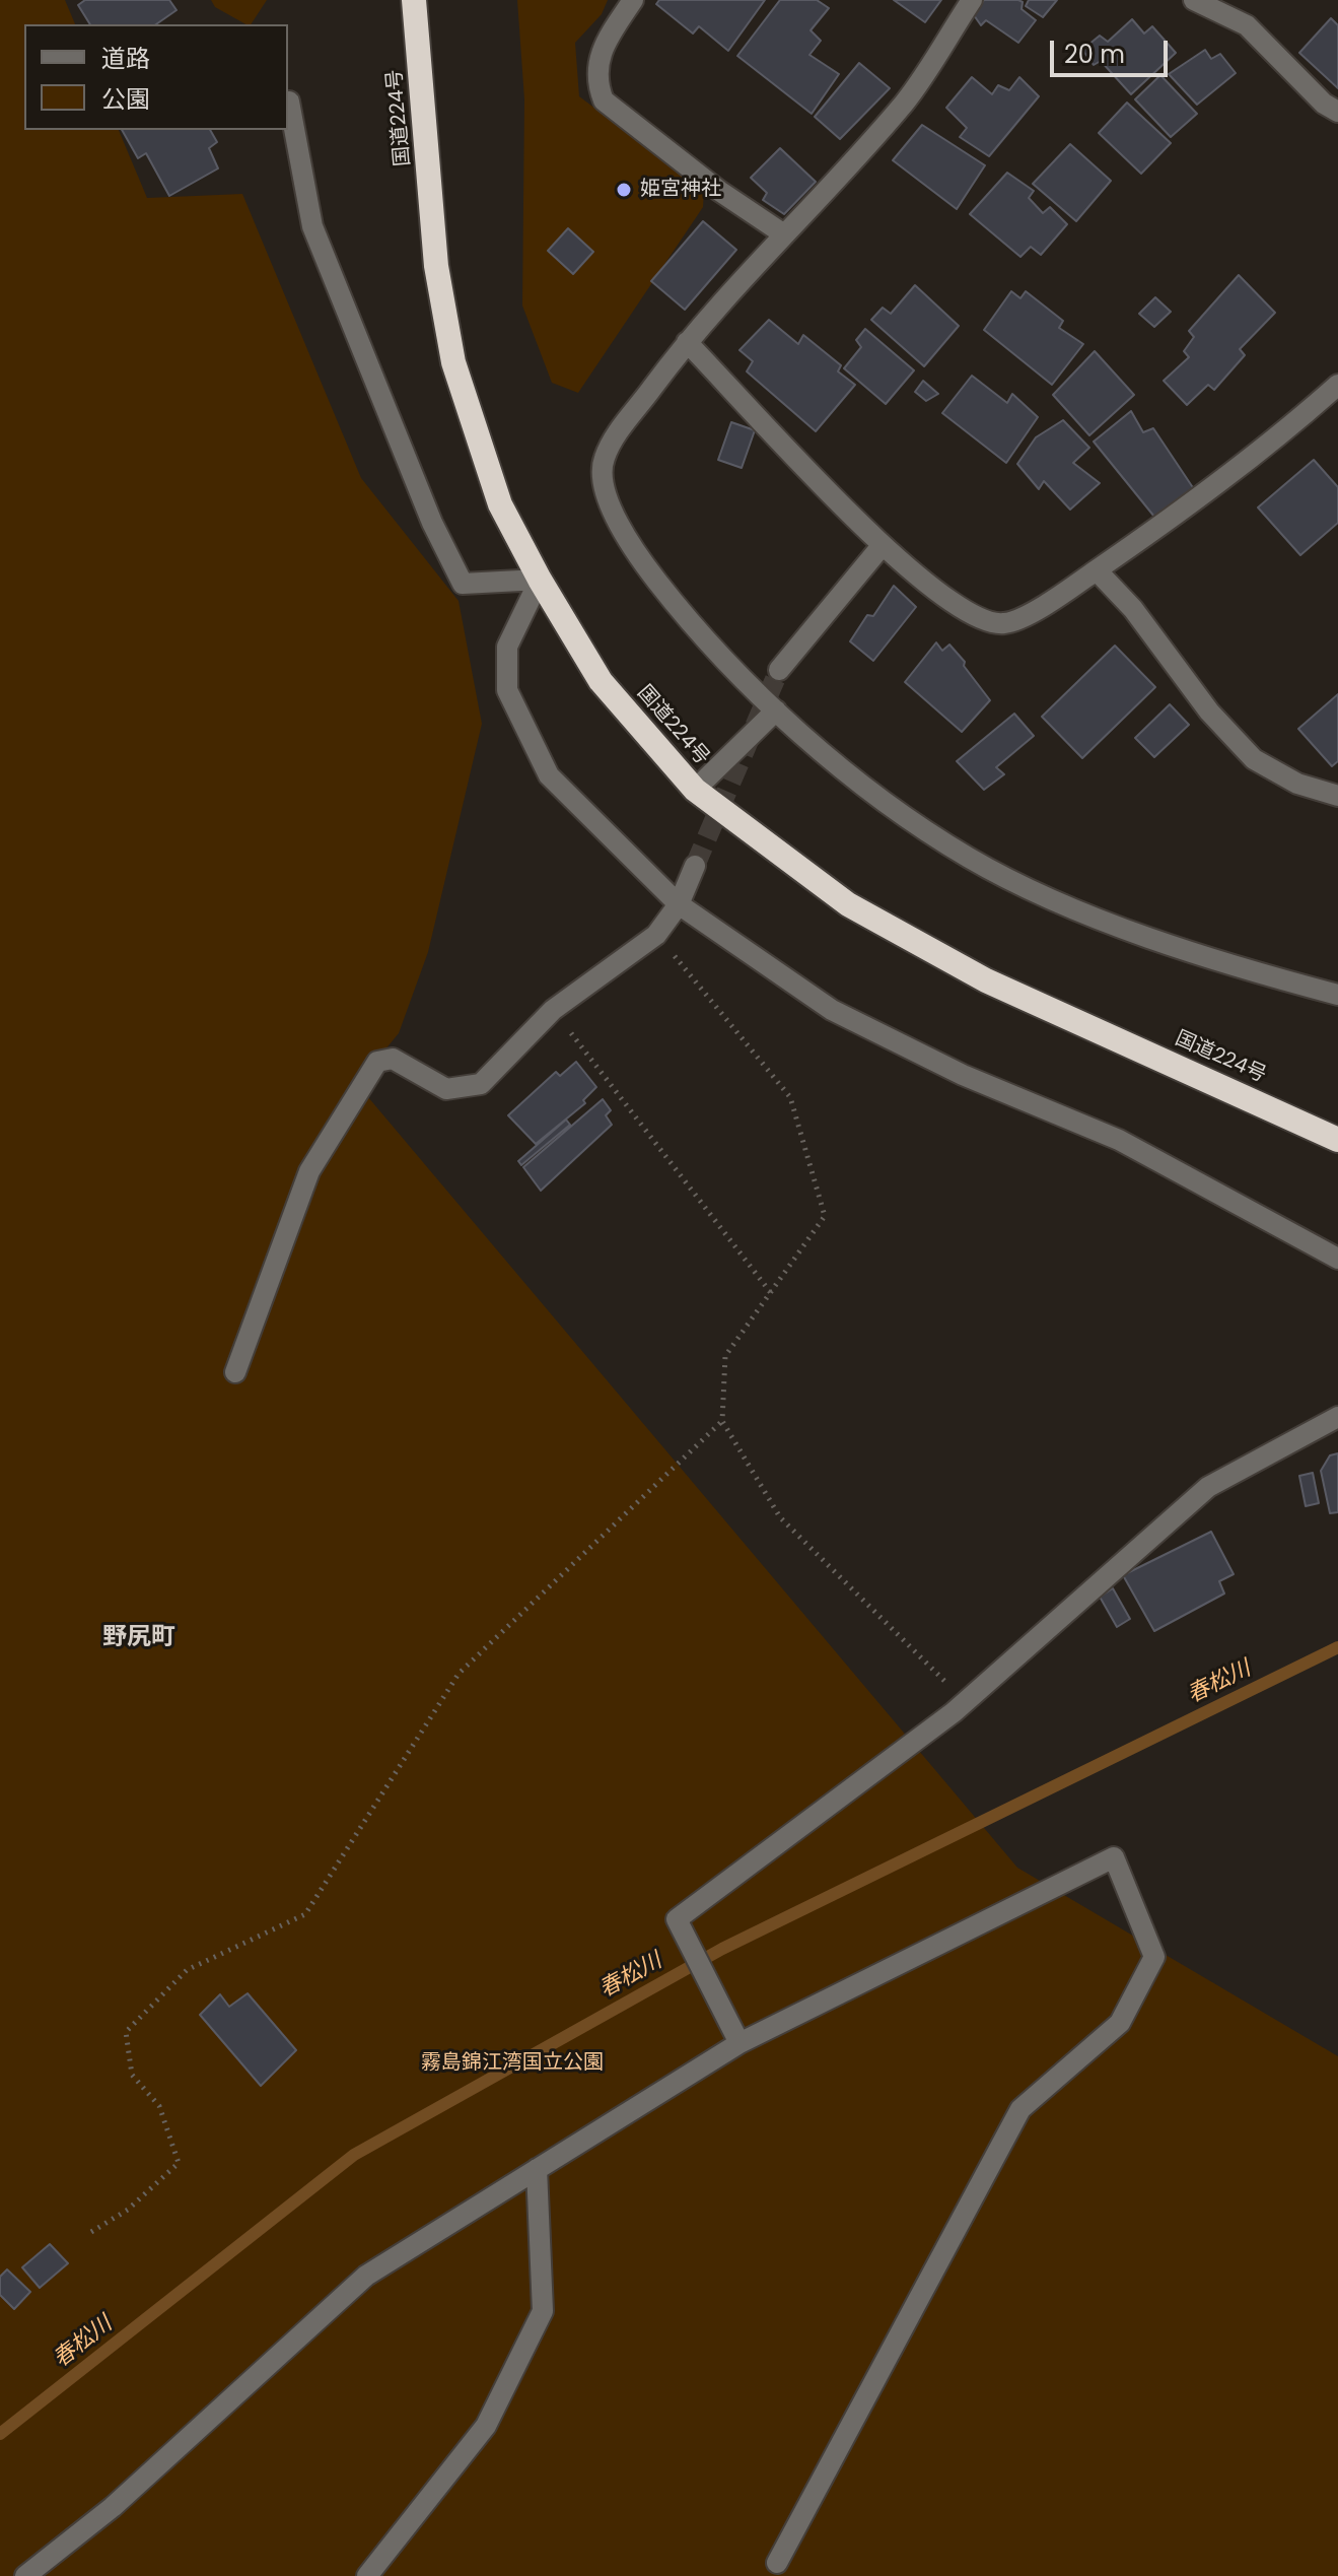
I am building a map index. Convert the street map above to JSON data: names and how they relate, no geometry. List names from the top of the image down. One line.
{"streets":{"highway":["国道224号"]},"districts":["野尻町"],"water":["春松川"],"parks":["霧島錦江湾国立公園"],"places":["姫宮神社"],"legend":["道路","公園"],"scale_bar":"20 m"}
